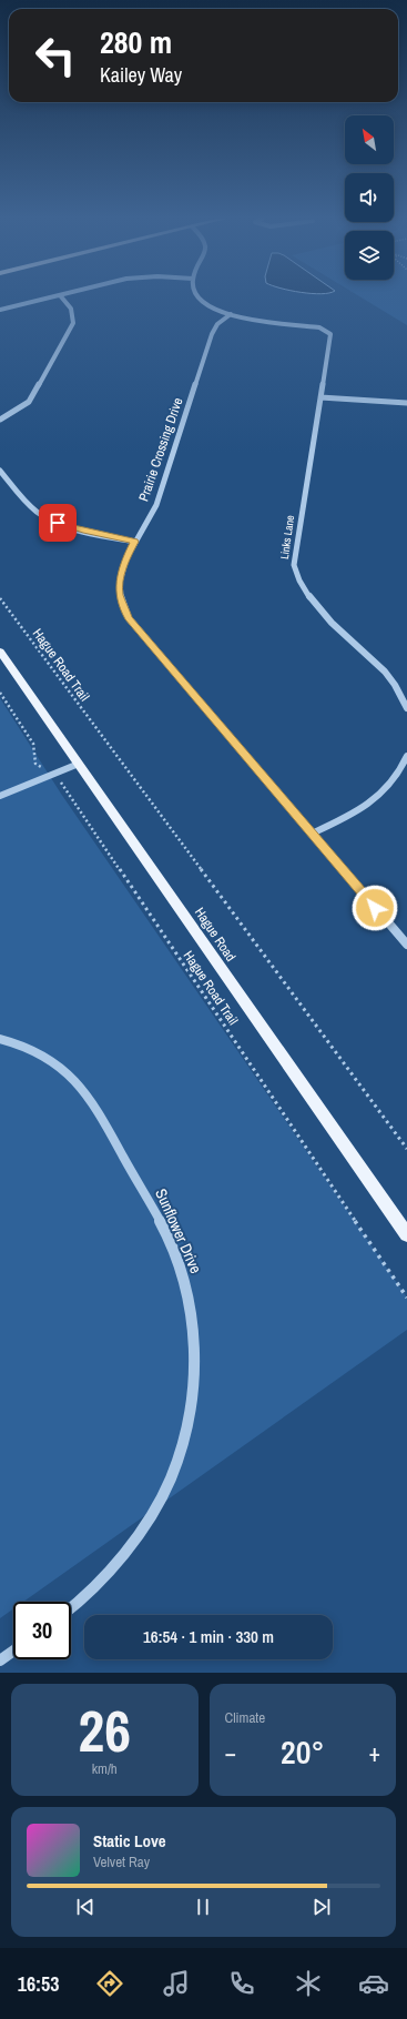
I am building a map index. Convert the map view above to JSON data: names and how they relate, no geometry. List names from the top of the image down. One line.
{"streets":{"main road":["Hague Road"],"street":["Prairie Crossing Drive","Links Lane","Sunflower Drive"],"path":["Hague Road Trail"]},"crossings":[["Prairie Crossing Drive","Links Lane"]],"north":"top left","page":{"turn":["280 m","Kailey Way"],"limit":"30","trip":"16:54 · 1 min · 330 m","tile":[["26","km/h"],"Climate"],"heat":["−","20°","+"],"song":["Static Love","Velvet Ray"],"tabs":"16:53"}}
